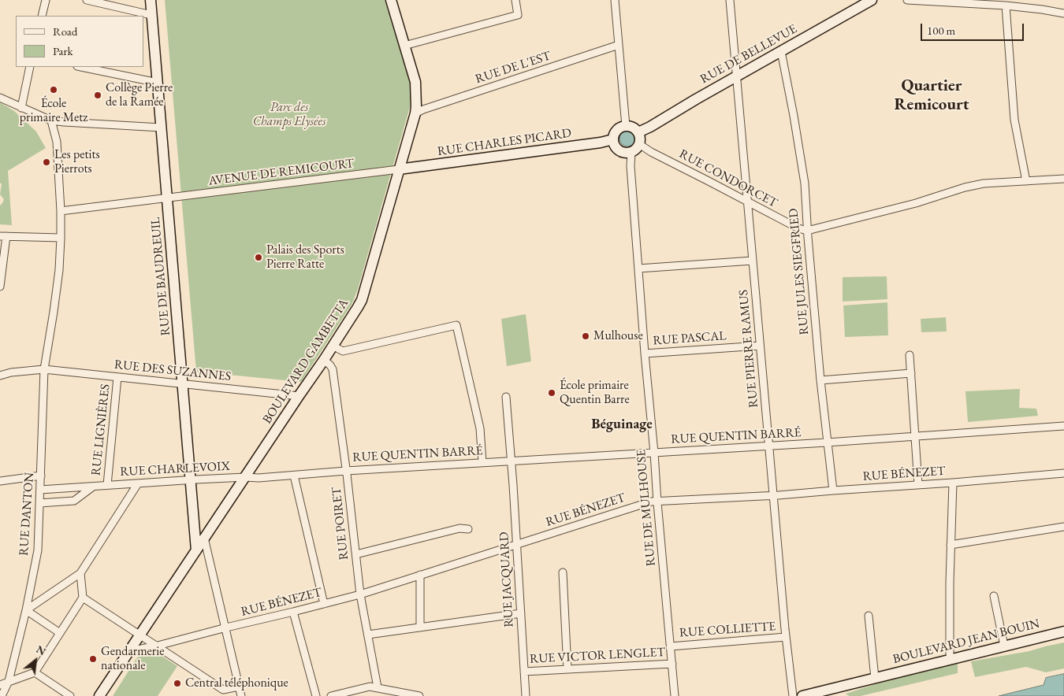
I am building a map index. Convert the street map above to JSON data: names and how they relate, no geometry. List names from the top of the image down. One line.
{"streets":{"main road":["RUE DE BELLEVUE","RUE CHARLES PICARD","RUE DE BAUDREUIL","BOULEVARD GAMBETTA","BOULEVARD JEAN BOUIN"],"street":["RUE DE L'EST","AVENUE DE REMICOURT","RUE CONDORCET","RUE JULES SIEGFRIED","RUE PASCAL","RUE PIERRE RAMUS","RUE DES SUZANNES","RUE LIGNIÈRES","RUE QUENTIN BARRÉ","RUE CHARLEVOIX","RUE BÉNEZET","RUE DE MULHOUSE","RUE DANTON","RUE POIRET","RUE JACQUARD","RUE COLLIETTE","RUE VICTOR LENGLET"]},"crossings":[["RUE DE BELLEVUE","RUE CHARLES PICARD"],["RUE DE BELLEVUE","RUE CONDORCET"],["RUE DE BELLEVUE","RUE JULES SIEGFRIED"],["RUE DE BELLEVUE","RUE PIERRE RAMUS"],["RUE DE BELLEVUE","RUE DE MULHOUSE"],["RUE DE L'EST","BOULEVARD GAMBETTA"],["RUE CHARLES PICARD","AVENUE DE REMICOURT"],["RUE CHARLES PICARD","RUE CONDORCET"],["RUE CHARLES PICARD","BOULEVARD GAMBETTA"],["RUE CHARLES PICARD","RUE DE MULHOUSE"],["AVENUE DE REMICOURT","RUE DE BAUDREUIL"],["AVENUE DE REMICOURT","BOULEVARD GAMBETTA"],["AVENUE DE REMICOURT","RUE DANTON"],["RUE CONDORCET","RUE JULES SIEGFRIED"],["RUE CONDORCET","RUE PIERRE RAMUS"],["RUE CONDORCET","RUE DE MULHOUSE"],["RUE JULES SIEGFRIED","RUE QUENTIN BARRÉ"],["RUE JULES SIEGFRIED","RUE BÉNEZET"],["RUE DE BAUDREUIL","BOULEVARD GAMBETTA"],["RUE DE BAUDREUIL","RUE DES SUZANNES"],["RUE DE BAUDREUIL","RUE CHARLEVOIX"],["RUE PASCAL","RUE PIERRE RAMUS"],["RUE PASCAL","RUE DE MULHOUSE"],["RUE PIERRE RAMUS","RUE QUENTIN BARRÉ"],["RUE PIERRE RAMUS","RUE BÉNEZET"],["RUE PIERRE RAMUS","RUE COLLIETTE"],["BOULEVARD GAMBETTA","RUE DES SUZANNES"],["BOULEVARD GAMBETTA","RUE QUENTIN BARRÉ"],["BOULEVARD GAMBETTA","RUE CHARLEVOIX"],["BOULEVARD GAMBETTA","RUE BÉNEZET"],["BOULEVARD GAMBETTA","RUE POIRET"],["RUE DES SUZANNES","RUE LIGNIÈRES"],["RUE DES SUZANNES","RUE DANTON"],["RUE LIGNIÈRES","RUE CHARLEVOIX"],["RUE QUENTIN BARRÉ","RUE CHARLEVOIX"],["RUE QUENTIN BARRÉ","RUE DE MULHOUSE"],["RUE QUENTIN BARRÉ","RUE POIRET"],["RUE QUENTIN BARRÉ","RUE JACQUARD"],["RUE CHARLEVOIX","RUE DANTON"],["RUE BÉNEZET","RUE DE MULHOUSE"],["RUE BÉNEZET","RUE POIRET"],["RUE BÉNEZET","RUE JACQUARD"],["RUE DE MULHOUSE","RUE COLLIETTE"],["RUE DE MULHOUSE","RUE VICTOR LENGLET"],["RUE JACQUARD","RUE VICTOR LENGLET"]],"districts":["Quartier Remicourt","Béguinage"],"parks":["Parc des Champs Elysées"],"places":["École primaire Metz","Collège Pierre de la Ramée","Les petits Pierrots","Palais des Sports Pierre Ratte","Mulhouse","École primaire Quentin Barre","Gendarmerie nationale","Central téléphonique"],"legend":["Road","Park"],"scale_bar":"100 m","north":"top right"}
